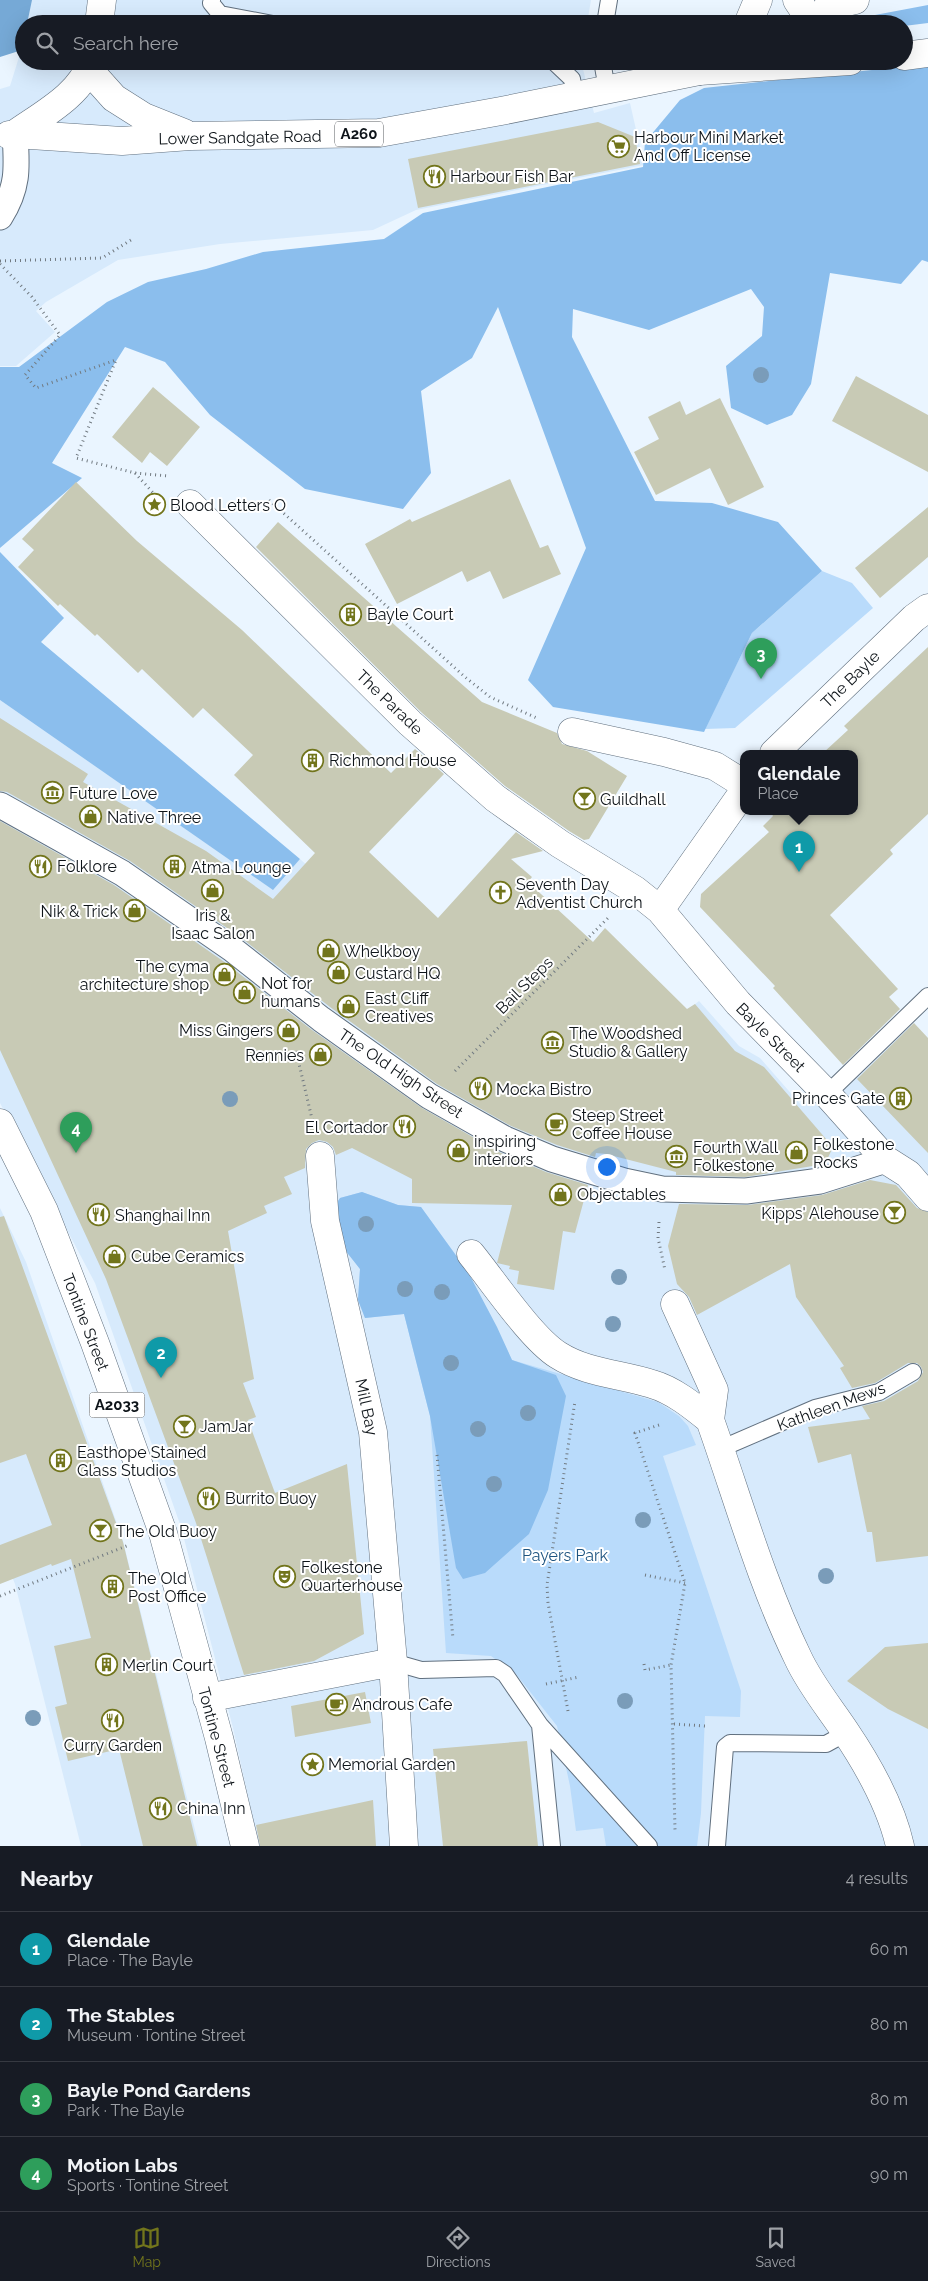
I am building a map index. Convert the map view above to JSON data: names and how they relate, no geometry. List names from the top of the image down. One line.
{"streets":{"street":["A260","Lower Sandgate Road","The Bayle","The Parade","Bayle Street","The Old High Street","Tontine Street","A2033","Mill Bay"],"lane":["Kathleen Mews"],"path":["Bail Steps"]},"crossings":[["A260","Lower Sandgate Road"],["The Parade","Bail Steps"],["The Parade","Bayle Street"],["Bail Steps","The Old High Street"],["Bayle Street","The Old High Street"]],"parks":["Payers Park"],"places":{"supermarket":["Harbour Mini Market And Off License"],"restaurant":["Harbour Fish Bar","Folklore","Mocka Bistro","El Cortador","Shanghai Inn","Burrito Buoy","Curry Garden","China Inn"],"place":["Blood Letters O","Memorial Garden"],"building":["Bayle Court","Richmond House","Atma Lounge","Princes Gate","Easthope Stained Glass Studios","The Old Post Office","Merlin Court"],"museum":["Future Love","The Woodshed Studio & Gallery","Fourth Wall Folkestone"],"bar":["Guildhall","Kipps' Alehouse","JamJar","The Old Buoy"],"shop":["Native Three","Iris & Isaac Salon","Nik & Trick","Whelkboy","Custard HQ","The cyma architecture shop","Not for humans","East Cliff Creatives","Miss Gingers","Rennies","inspiring interiors","Folkestone Rocks","Objectables","Cube Ceramics"],"church":["Seventh Day Adventist Church"],"cafe":["Steep Street Coffee House","Androus Cafe"],"theatre":["Folkestone Quarterhouse"]},"page":{"search":"Search here","pins":["3","1","4","2"],"popup":["Glendale","Place"],"heading":["Nearby","4 results"],"list":[{"mark":"1","name":"Glendale","note":"Place · The Bayle","value":"60 m"},{"mark":"2","name":"The Stables","note":"Museum · Tontine Street","value":"80 m"},{"mark":"3","name":"Bayle Pond Gardens","note":"Park · The Bayle","value":"80 m"},{"mark":"4","name":"Motion Labs","note":"Sports · Tontine Street","value":"90 m"}],"nav":["Map","Directions","Saved"]}}
